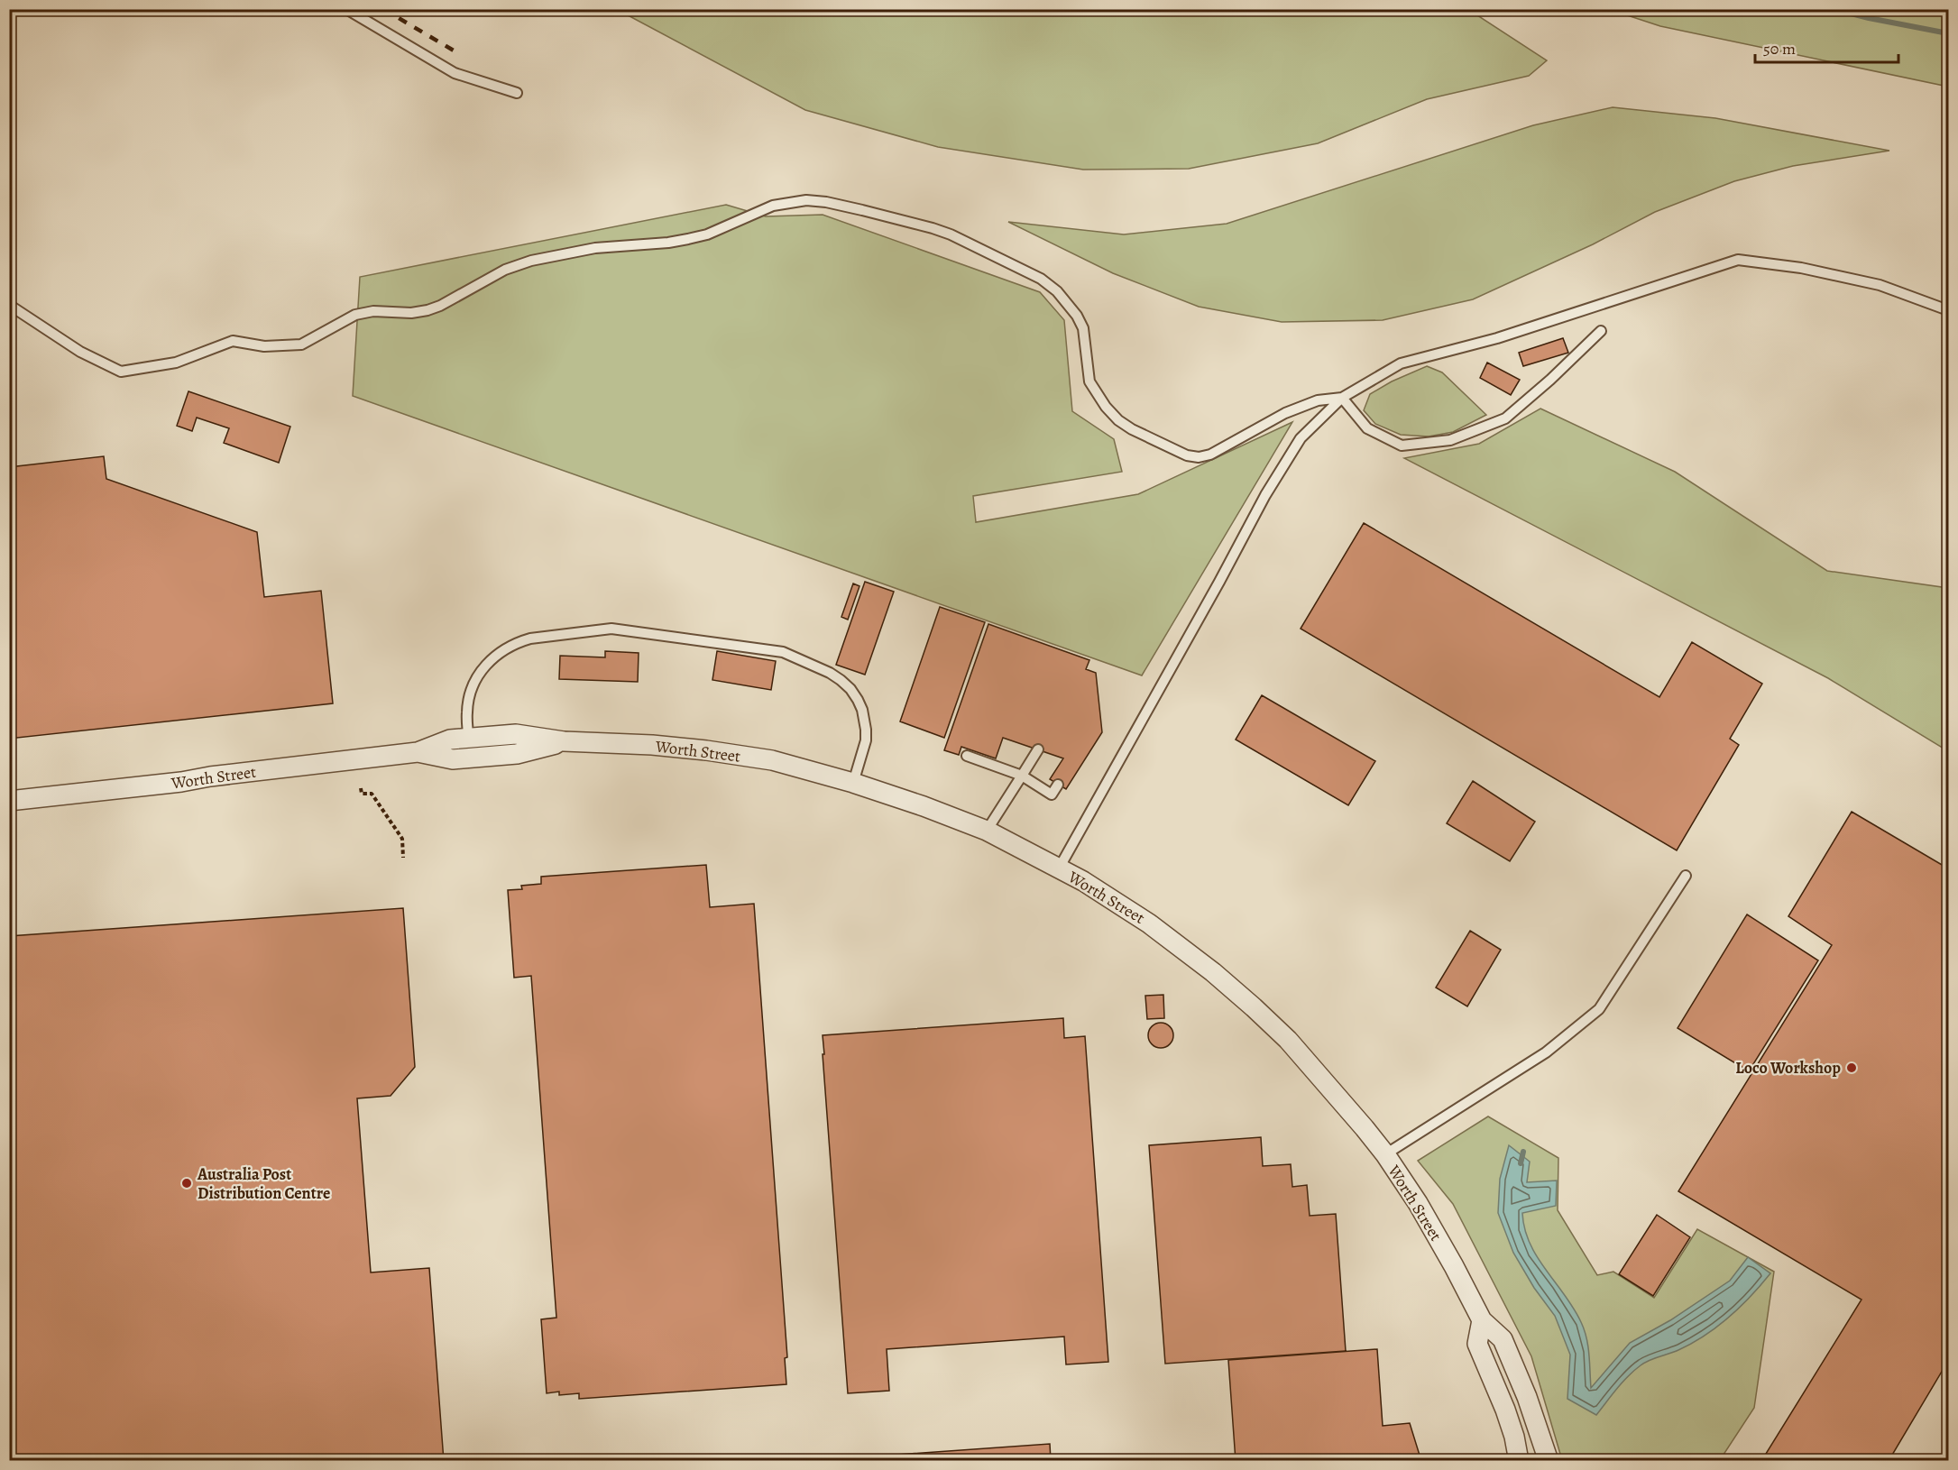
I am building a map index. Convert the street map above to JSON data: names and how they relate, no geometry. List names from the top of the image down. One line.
{"streets":{"street":["Worth Street"]},"places":["Loco Workshop","Australia Post Distribution Centre"],"scale_bar":"50 m"}
